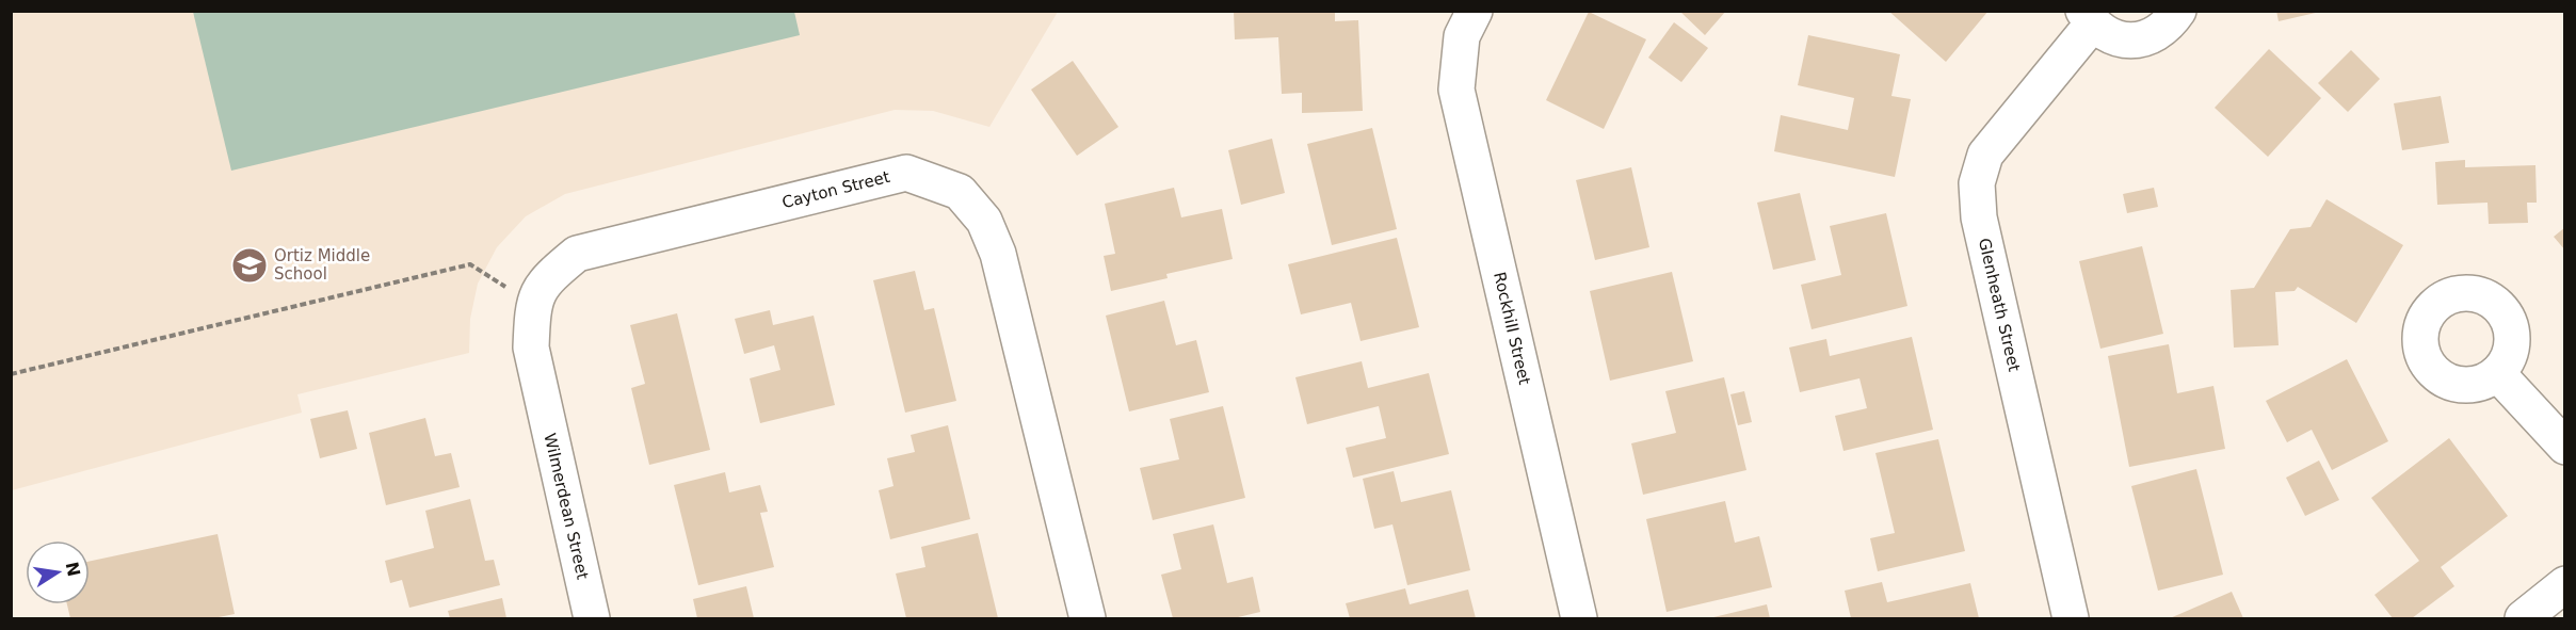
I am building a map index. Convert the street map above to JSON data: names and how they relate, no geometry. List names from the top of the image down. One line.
{"streets":{"street":["Cayton Street","Glenheath Street","Rockhill Street","Wilmerdean Street"]},"crossings":[["Cayton Street","Wilmerdean Street"]],"places":{"school or university":["Ortiz Middle School"]},"north":"right"}
